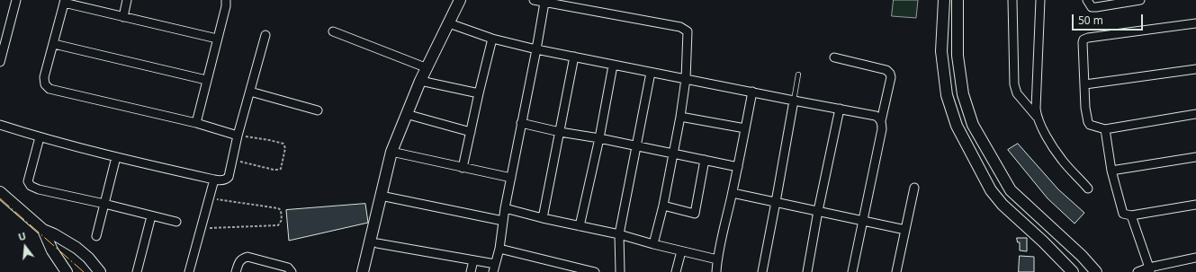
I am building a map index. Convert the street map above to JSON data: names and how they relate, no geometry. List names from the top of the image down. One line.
{"scale_bar":"50 m","north":"top"}
